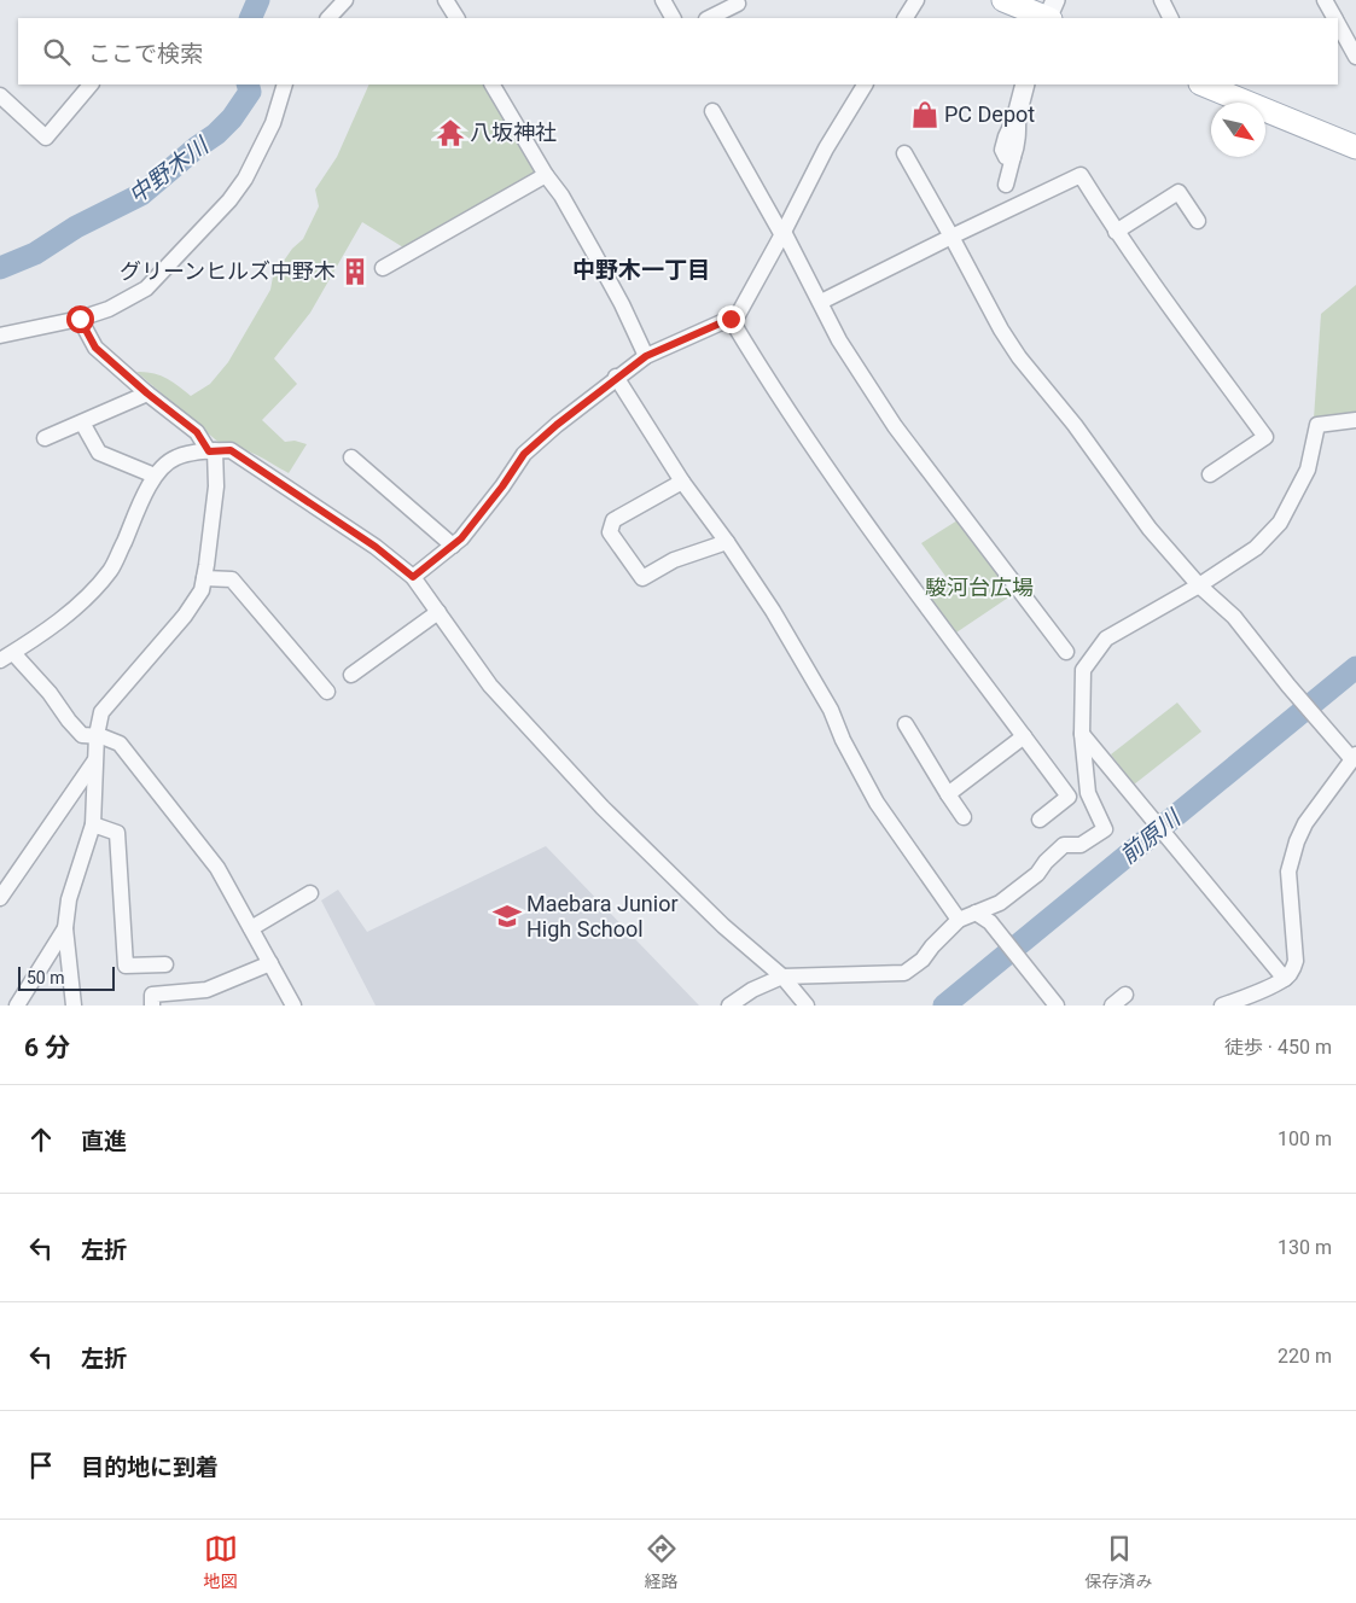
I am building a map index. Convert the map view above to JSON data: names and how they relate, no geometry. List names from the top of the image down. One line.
{"districts":["中野木一丁目"],"water":["中野木川","前原川"],"parks":["駿河台広場"],"places":{"shop":["PC Depot"],"temple":["八坂神社"],"building":["グリーンヒルズ中野木"],"school or university":["Maebara Junior High School"]},"scale_bar":"50 m","north":"bottom right","page":{"search":"ここで検索","scale":"50 m","heading":["6 分","徒歩 · 450 m"],"list":[["直進","100 m"],["左折","130 m"],["左折","220 m"],"目的地に到着"],"nav":["地図","経路","保存済み"]}}
